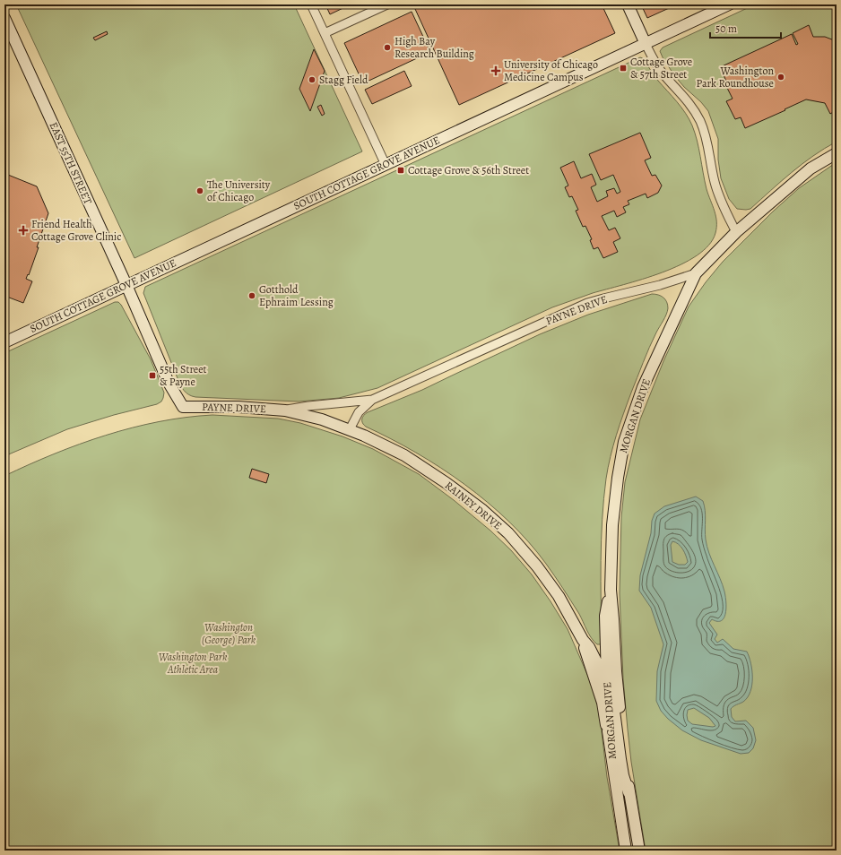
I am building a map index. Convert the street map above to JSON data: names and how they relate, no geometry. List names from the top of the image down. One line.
{"streets":{"street":["EAST 55TH STREET","SOUTH COTTAGE GROVE AVENUE","PAYNE DRIVE","MORGAN DRIVE","RAINEY DRIVE"]},"crossings":[["EAST 55TH STREET","SOUTH COTTAGE GROVE AVENUE"],["EAST 55TH STREET","PAYNE DRIVE"],["PAYNE DRIVE","MORGAN DRIVE"],["PAYNE DRIVE","RAINEY DRIVE"],["MORGAN DRIVE","RAINEY DRIVE"]],"parks":["Washington (George) Park","Washington Park Athletic Area"],"places":{"other":["High Bay Research Building","Washington Park Roundhouse","Stagg Field","The University of Chicago","Gotthold Ephraim Lessing"],"transit":["Cottage Grove & 57th Street","Cottage Grove & 56th Street","55th Street & Payne"],"health":["University of Chicago Medicine Campus","Friend Health Cottage Grove Clinic"]},"scale_bar":"50 m"}
